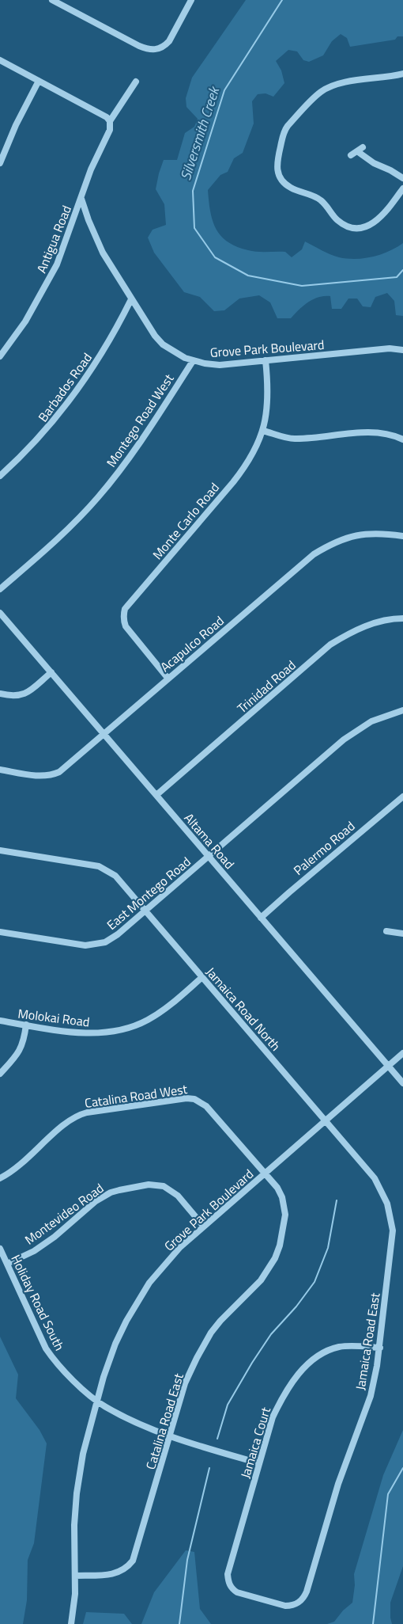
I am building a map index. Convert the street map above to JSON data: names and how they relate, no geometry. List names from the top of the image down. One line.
{"streets":{"street":["Antigua Road","Grove Park Boulevard","Barbados Road","Montego Road West","Monte Carlo Road","Acapulco Road","Trinidad Road","Altama Road","Palermo Road","East Montego Road","Jamaica Road North","Molokai Road","Catalina Road West","Montevideo Road","Holiday Road South","Jamaica Road East","Catalina Road East","Jamaica Court"]},"crossings":[["Antigua Road","Grove Park Boulevard"],["Grove Park Boulevard","Barbados Road"],["Grove Park Boulevard","Montego Road West"],["Grove Park Boulevard","Monte Carlo Road"],["Grove Park Boulevard","Altama Road"],["Grove Park Boulevard","Jamaica Road North"],["Grove Park Boulevard","Catalina Road West"],["Grove Park Boulevard","Montevideo Road"],["Grove Park Boulevard","Holiday Road South"],["Grove Park Boulevard","Jamaica Road East"],["Grove Park Boulevard","Catalina Road East"],["Monte Carlo Road","Acapulco Road"],["Acapulco Road","Altama Road"],["Trinidad Road","Altama Road"],["Altama Road","Palermo Road"],["Altama Road","East Montego Road"],["East Montego Road","Jamaica Road North"],["Jamaica Road North","Molokai Road"],["Jamaica Road North","Jamaica Road East"],["Catalina Road West","Catalina Road East"],["Montevideo Road","Holiday Road South"],["Holiday Road South","Catalina Road East"],["Holiday Road South","Jamaica Court"],["Jamaica Road East","Jamaica Court"]],"water":["Silversmith Creek"]}
